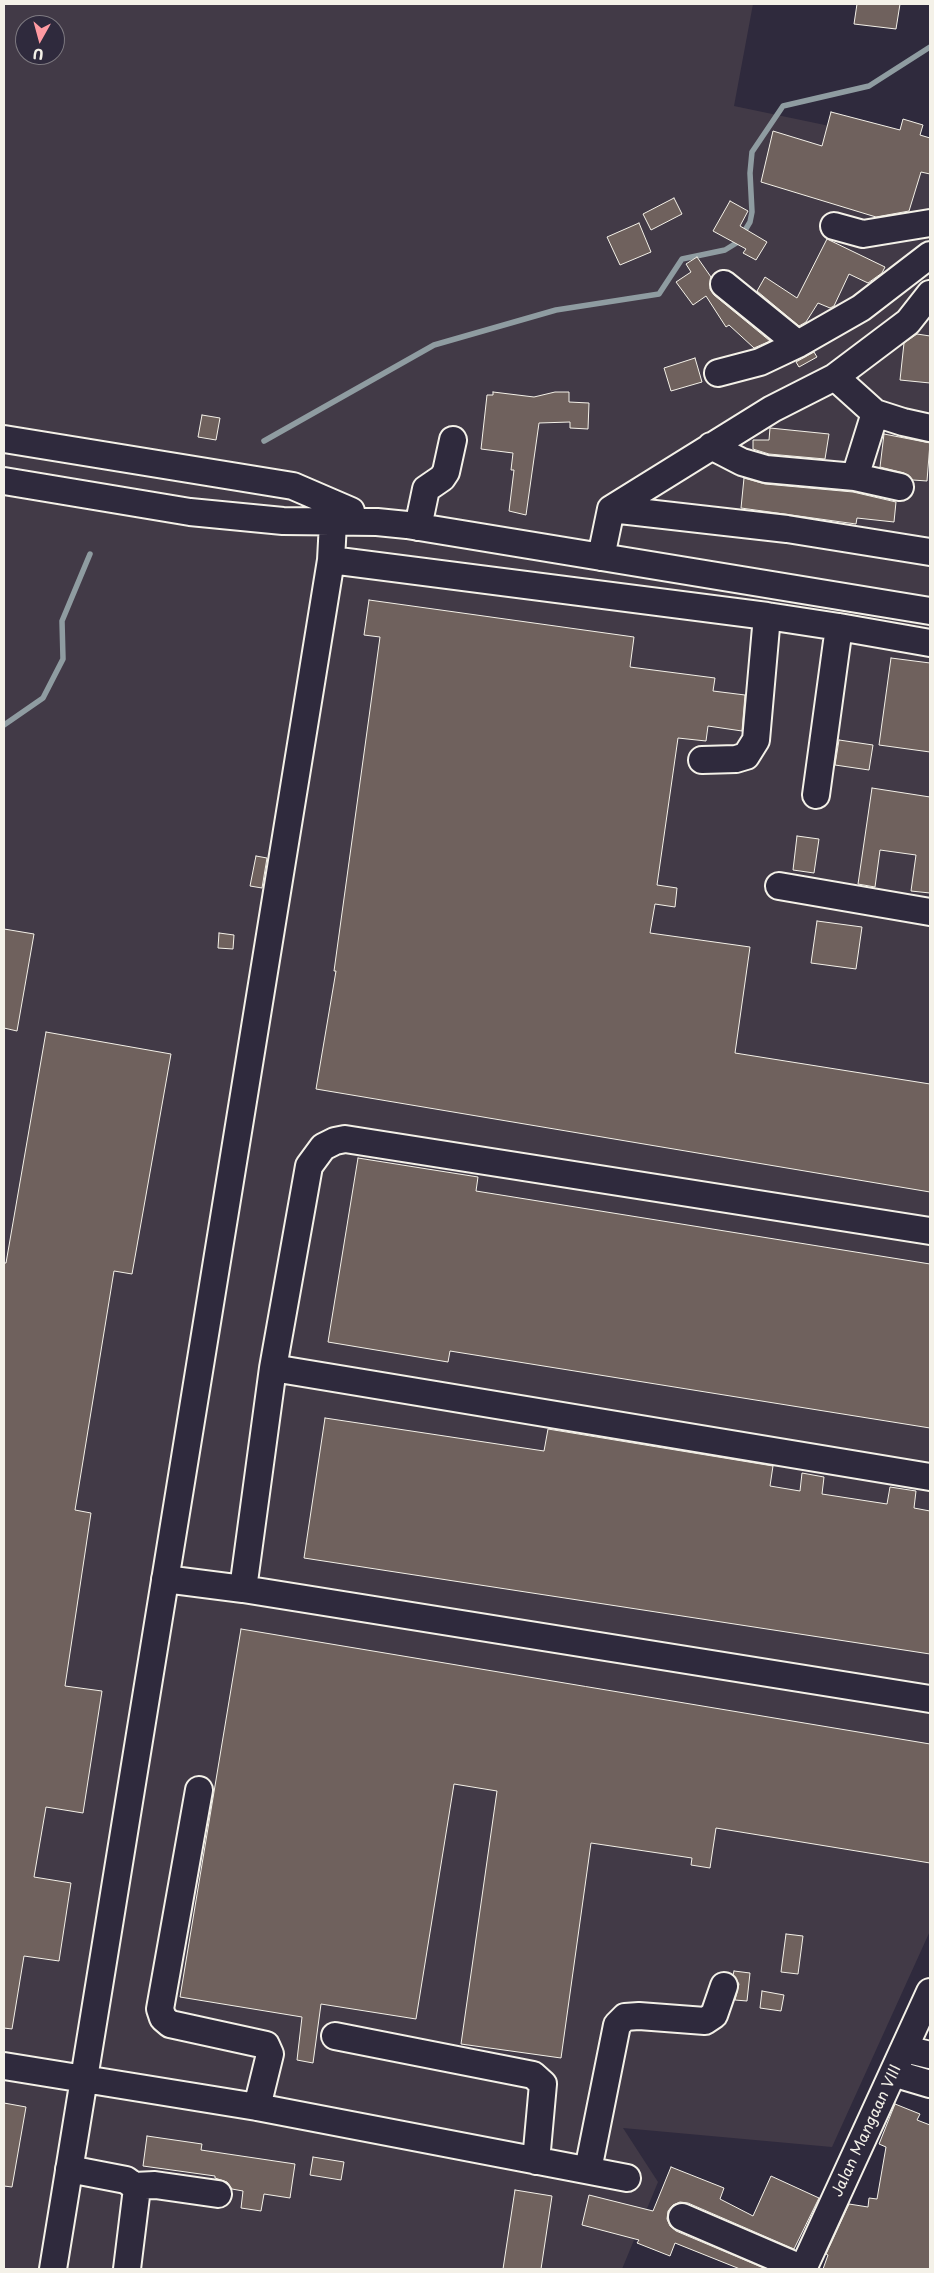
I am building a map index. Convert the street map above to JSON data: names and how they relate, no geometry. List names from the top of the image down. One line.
{"streets":{"street":["Jalan Mangaan VIII"]},"north":"bottom"}
